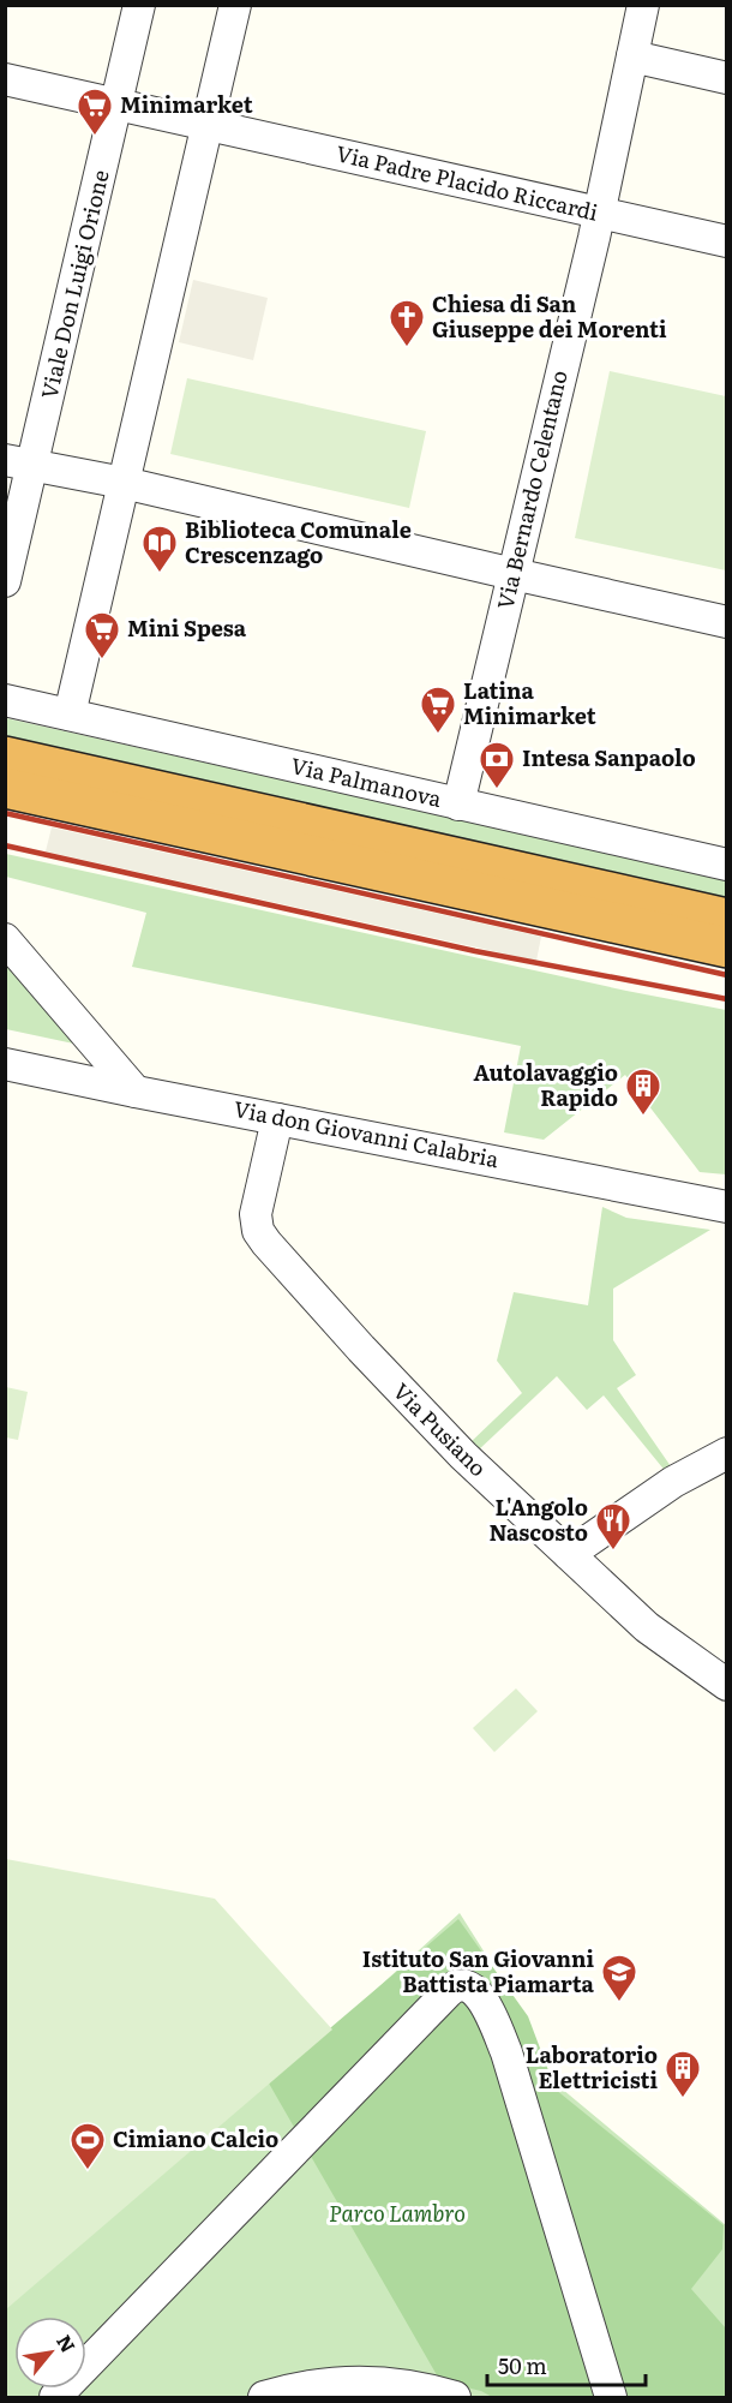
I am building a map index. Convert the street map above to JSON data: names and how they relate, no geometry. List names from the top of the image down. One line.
{"streets":{"street":["Via Padre Placido Riccardi","Viale Don Luigi Orione","Via Bernardo Celentano","Via Palmanova","Via don Giovanni Calabria","Via Pusiano"]},"crossings":[["Via Padre Placido Riccardi","Via Bernardo Celentano"],["Via Bernardo Celentano","Via Palmanova"],["Via don Giovanni Calabria","Via Pusiano"]],"parks":["Parco Lambro"],"places":{"supermarket":["Minimarket","Mini Spesa","Latina Minimarket"],"church":["Chiesa di San Giuseppe dei Morenti"],"library":["Biblioteca Comunale Crescenzago"],"bank":["Intesa Sanpaolo"],"building":["Autolavaggio Rapido","Laboratorio Elettricisti"],"restaurant":["L'Angolo Nascosto"],"school or university":["Istituto San Giovanni Battista Piamarta"],"sports":["Cimiano Calcio"]},"scale_bar":"50 m","north":"top right"}
